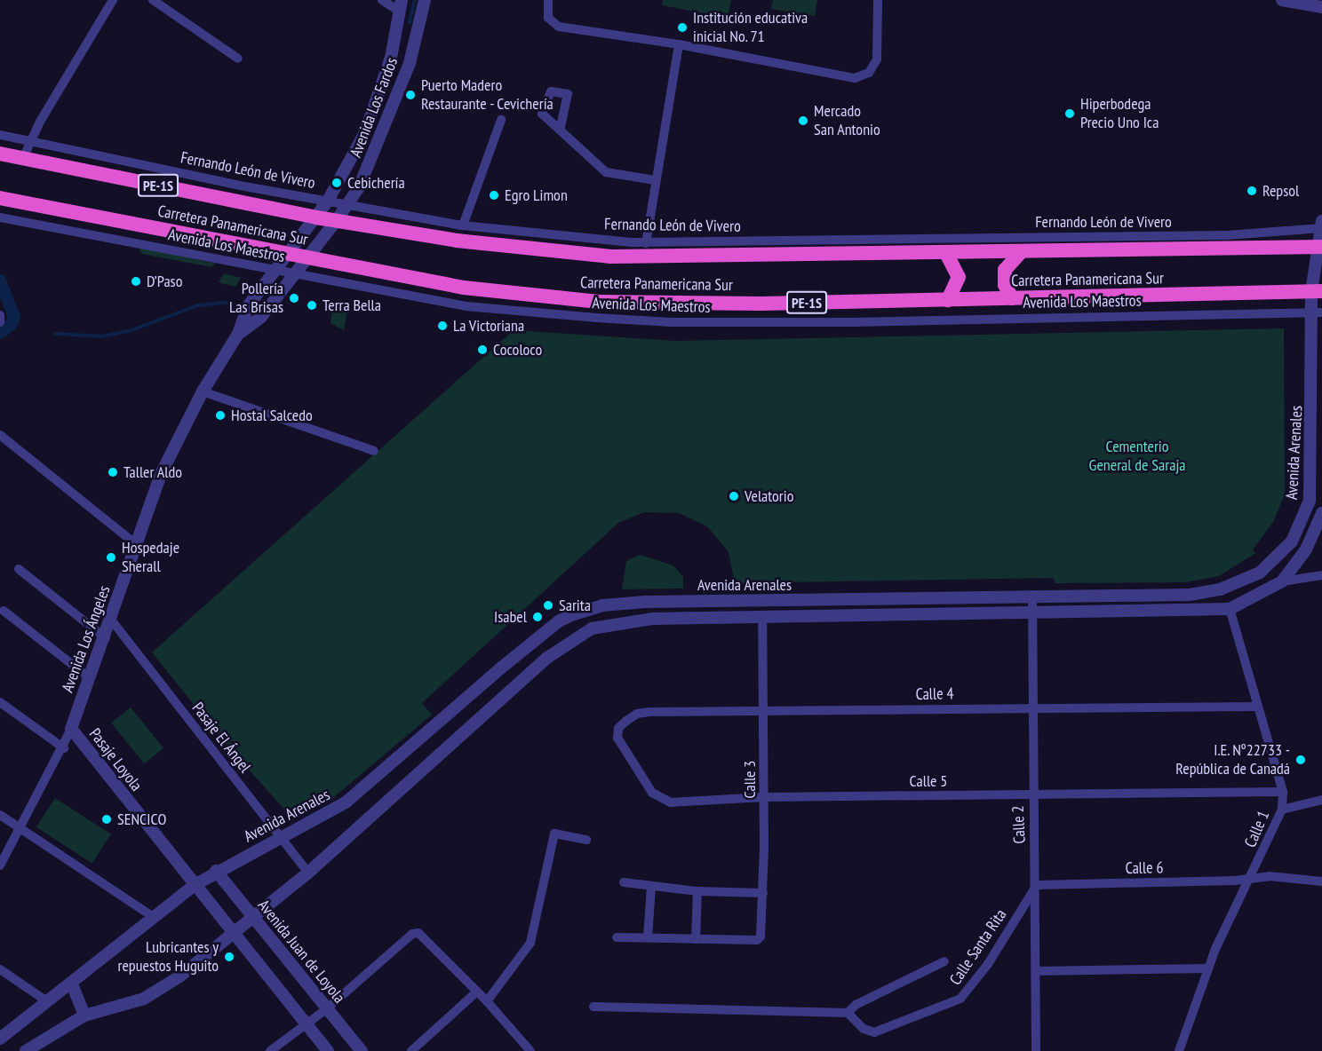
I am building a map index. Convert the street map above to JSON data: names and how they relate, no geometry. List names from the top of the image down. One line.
{"streets":{"highway":["PE-1S","Carretera Panamericana Sur"],"street":["Avenida Los Fardos","Fernando León de Vivero","Avenida Los Maestros","Avenida Arenales","Avenida Los Ángeles","Calle 4","Pasaje El Ángel","Pasaje Loyola","Calle 3","Calle 5","Calle 2","Calle 1","Calle 6","Calle Santa Rita","Avenida Juan de Loyola"]},"crossings":[["Avenida Los Fardos","Fernando León de Vivero"],["Avenida Los Fardos","Carretera Panamericana Sur"],["Avenida Los Fardos","Avenida Los Ángeles"],["Fernando León de Vivero","Avenida Arenales"],["Carretera Panamericana Sur","Avenida Arenales"],["Carretera Panamericana Sur","Avenida Los Ángeles"],["Avenida Los Maestros","Avenida Arenales"],["Avenida Los Maestros","Avenida Los Ángeles"],["Avenida Arenales","Pasaje El Ángel"],["Avenida Arenales","Pasaje Loyola"],["Avenida Arenales","Calle 3"],["Avenida Arenales","Calle 2"],["Avenida Arenales","Calle 1"],["Avenida Arenales","Avenida Juan de Loyola"],["Avenida Los Ángeles","Pasaje El Ángel"],["Avenida Los Ángeles","Pasaje Loyola"],["Calle 4","Calle 3"],["Calle 4","Calle 5"],["Calle 4","Calle 2"],["Calle 4","Calle 1"],["Calle 3","Calle 5"],["Calle 5","Calle 2"],["Calle 5","Calle 1"],["Calle 2","Calle 6"],["Calle 2","Calle Santa Rita"],["Calle 1","Calle 6"],["Calle 6","Calle Santa Rita"]],"parks":["Cementerio General de Saraja"],"places":["Institución educativa inicial No. 71","Puerto Madero Restaurante - Cevichería","Hiperbodega Precio Uno Ica","Mercado San Antonio","Cebichería","Repsol","Egro Limon","D’Paso","Pollería Las Brisas","Terra Bella","La Victoriana","Cocoloco","Hostal Salcedo","Taller Aldo","Velatorio","Hospedaje Sherall","Sarita","Isabel","I.E. Nº22733 - República de Canadá","SENCICO","Lubricantes y repuestos Huguito"]}
